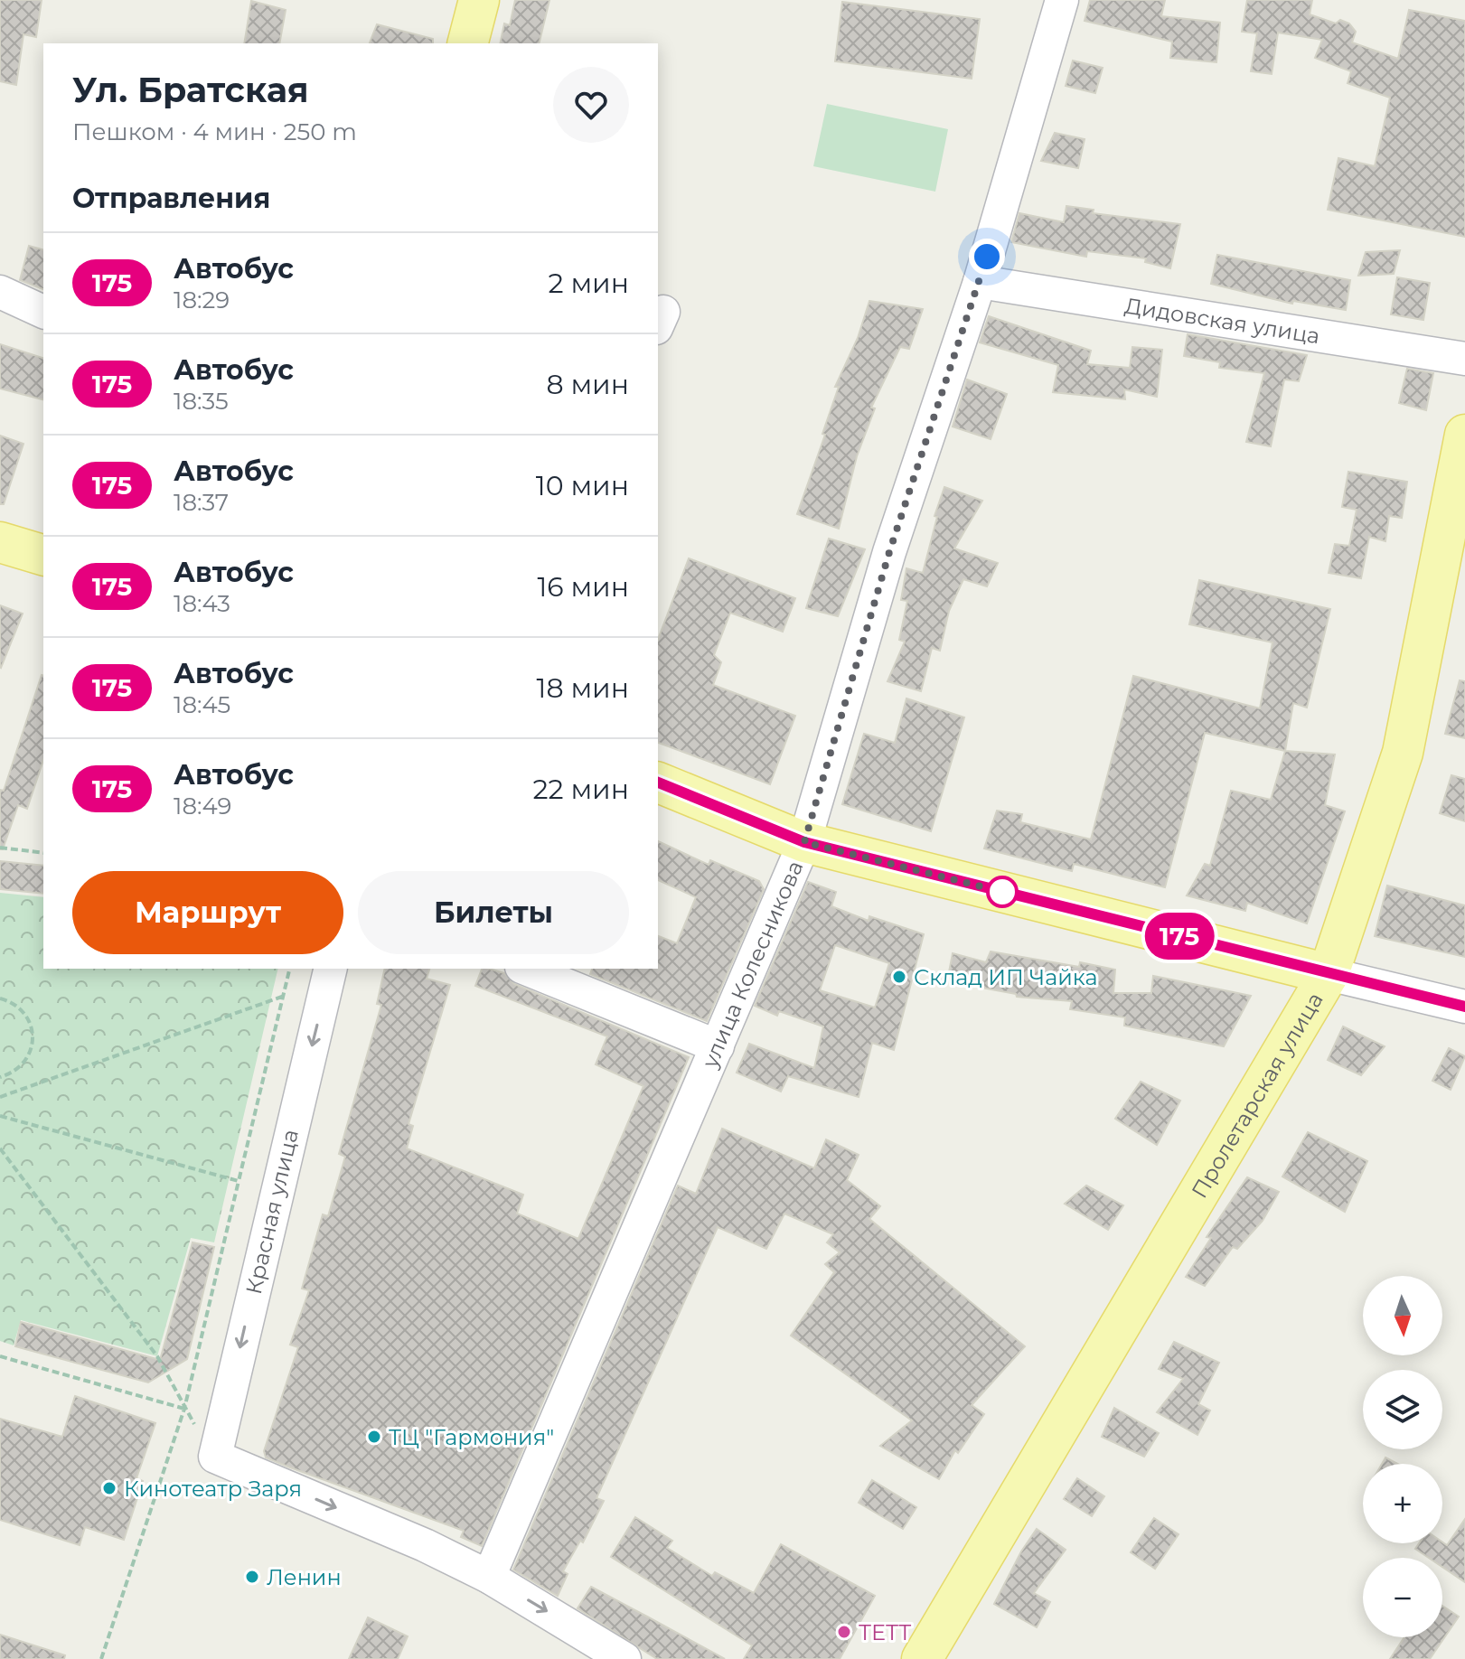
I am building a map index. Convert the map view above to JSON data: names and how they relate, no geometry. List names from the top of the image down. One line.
{"streets":{"main road":["Пролетарская улица"],"street":["Дидовская улица","улица Колесникова","Красная улица"]},"crossings":[["Дидовская улица","улица Колесникова"]],"one_way":["Красная улица"],"places":["Склад ИП Чайка","ТЦ \"Гармония\"","Кинотеатр Заря","Ленин","ТЕТТ"],"lines":["bus line 175"],"north":"bottom","page":{"on_map":"175","heading":[["Ул. Братская","Пешком · 4 мин · 250 m"],"Отправления"],"list":[{"mark":"175","name":"Автобус","note":"18:29","value":"2 мин"},{"mark":"175","name":"Автобус","note":"18:35","value":"8 мин"},{"mark":"175","name":"Автобус","note":"18:37","value":"10 мин"},{"mark":"175","name":"Автобус","note":"18:43","value":"16 мин"},{"mark":"175","name":"Автобус","note":"18:45","value":"18 мин"},{"mark":"175","name":"Автобус","note":"18:49","value":"22 мин"}],"buttons":["Маршрут","Билеты"],"map_buttons":["+","−"]}}
